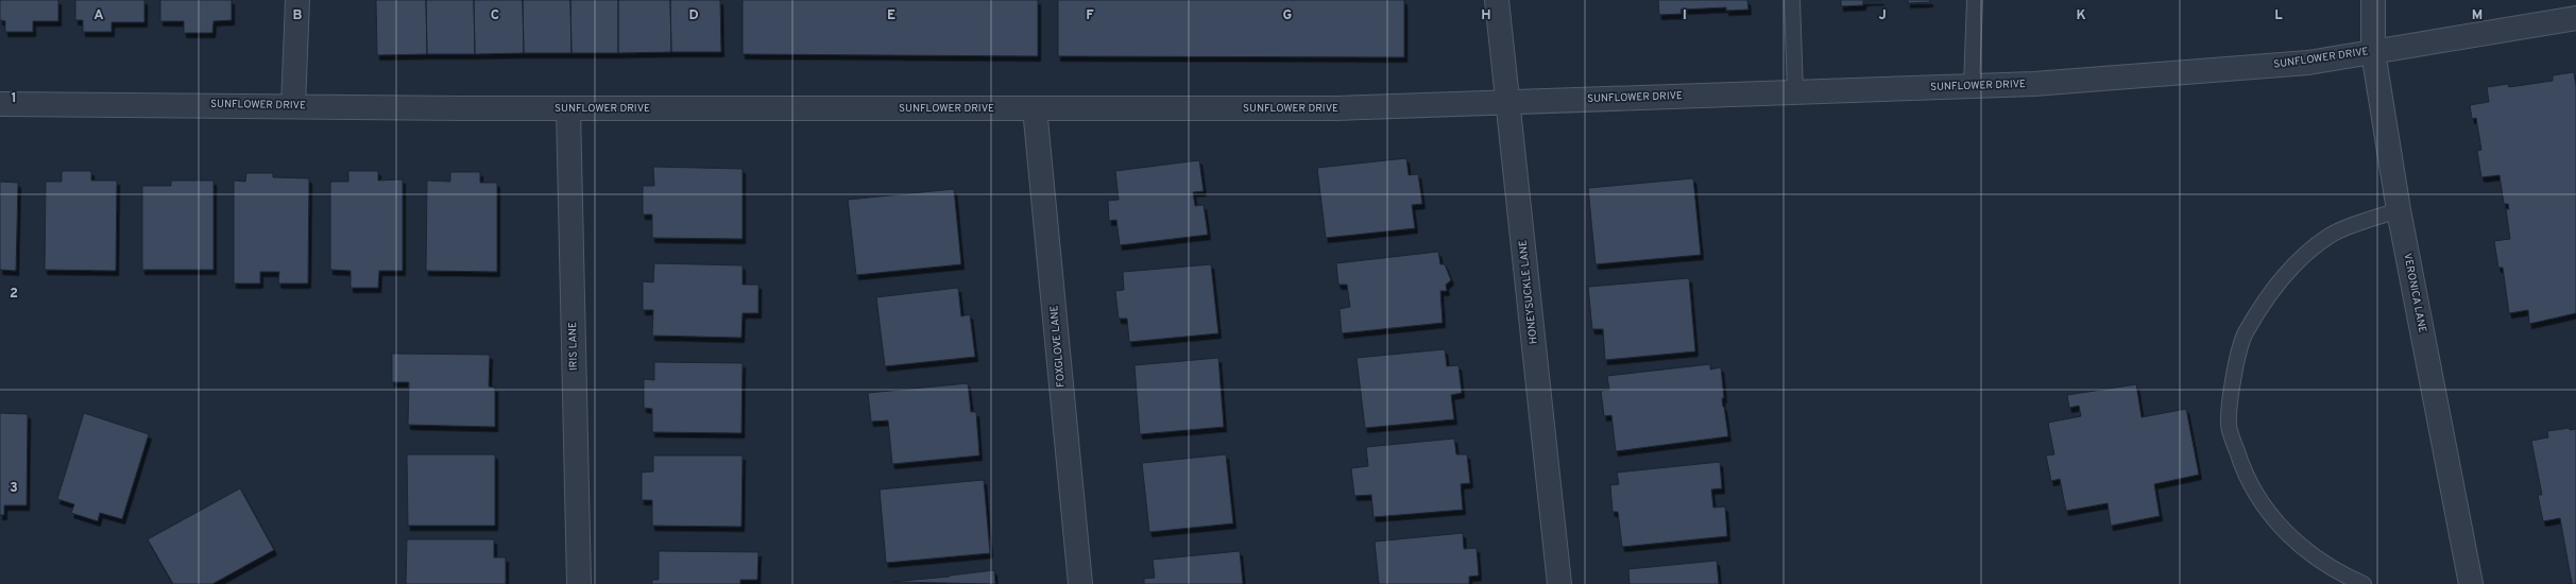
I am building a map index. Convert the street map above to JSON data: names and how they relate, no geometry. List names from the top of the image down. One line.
{"streets":{"street":["SUNFLOWER DRIVE","HONEYSUCKLE LANE","VERONICA LANE","IRIS LANE","FOXGLOVE LANE"]},"crossings":[["SUNFLOWER DRIVE","HONEYSUCKLE LANE"],["SUNFLOWER DRIVE","VERONICA LANE"],["SUNFLOWER DRIVE","IRIS LANE"],["SUNFLOWER DRIVE","FOXGLOVE LANE"]],"grid":{"columns":["A","B","C","D","E","F","G","H","I","J","K","L","M"],"rows":["1","2","3"]}}
